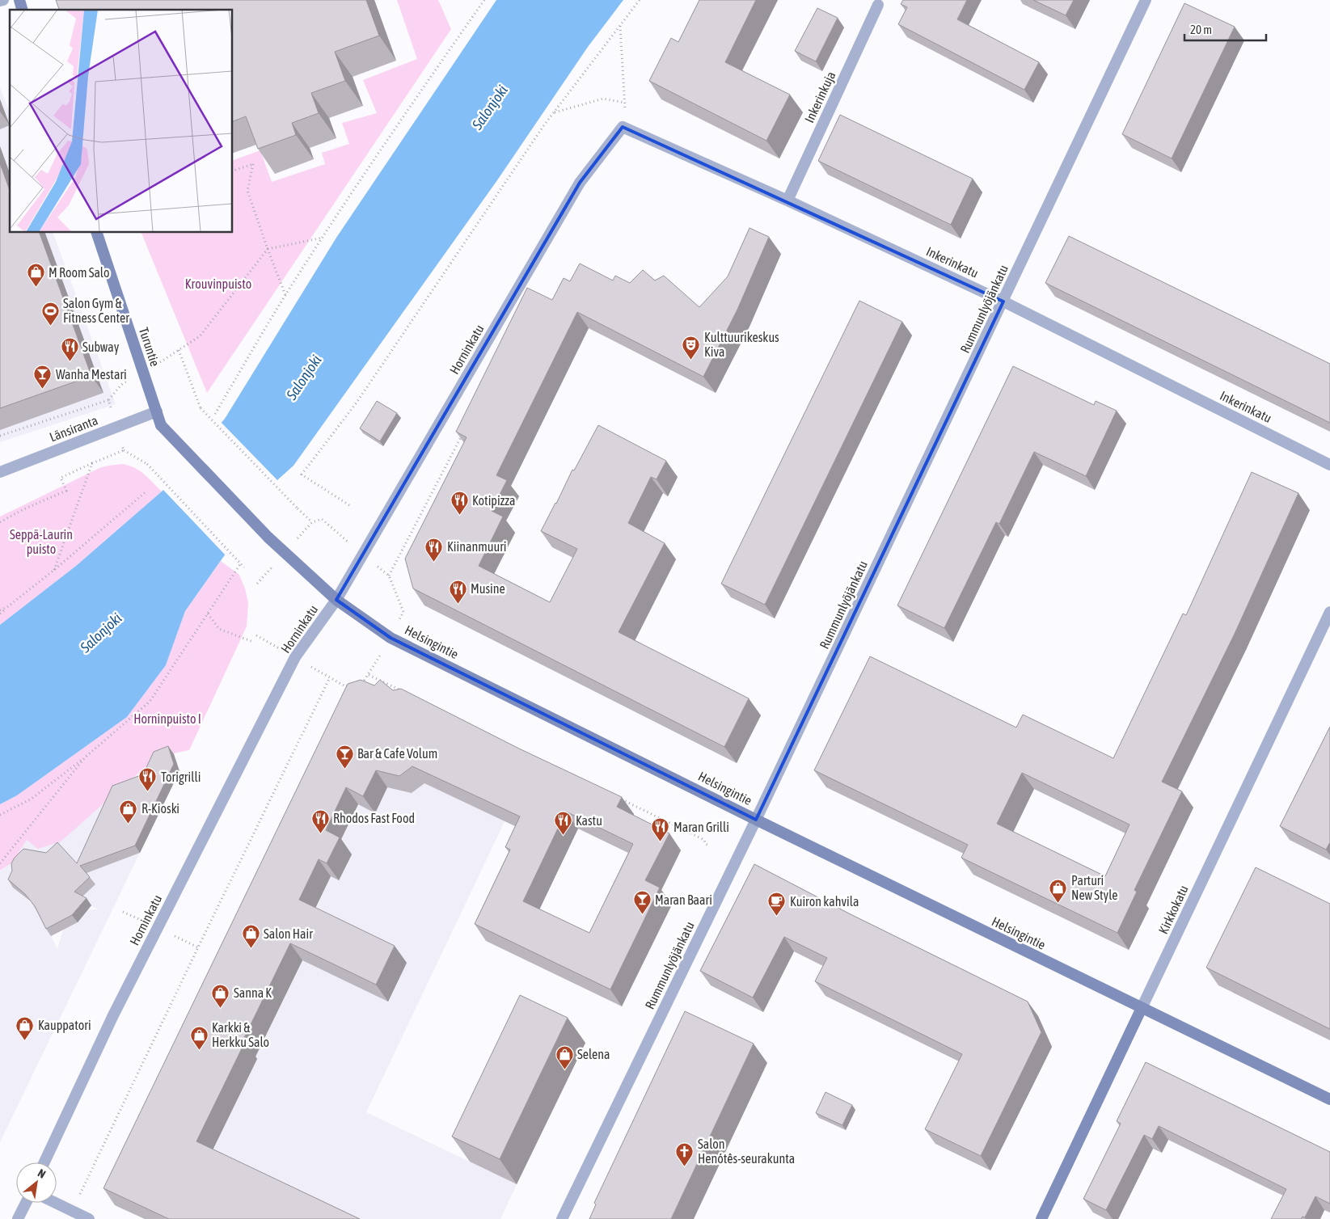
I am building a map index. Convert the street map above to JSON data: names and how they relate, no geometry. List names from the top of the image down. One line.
{"streets":{"main road":["Turuntie","Helsingintie","Kirkkokatu"],"street":["Inkerinkuja","Inkerinkatu","Rummunlyöjänkatu","Horninkatu","Länsiranta"]},"crossings":[["Inkerinkuja","Inkerinkatu"],["Inkerinkatu","Rummunlyöjänkatu"],["Inkerinkatu","Horninkatu"],["Rummunlyöjänkatu","Helsingintie"],["Turuntie","Länsiranta"],["Turuntie","Helsingintie"],["Horninkatu","Helsingintie"],["Helsingintie","Kirkkokatu"]],"water":["Salonjoki"],"parks":["Krouvinpuisto","Seppä-Laurin puisto","Horninpuisto I"],"places":{"shop":["M Room Salo","R-Kioski","Parturi New Style","Salon Hair","Sanna K","Kauppatori","Karkki & Herkku Salo","Selena"],"sports":["Salon Gym & Fitness Center"],"theatre":["Kulttuurikeskus Kiva"],"restaurant":["Subway","Kotipizza","Kiinanmuuri","Musine","Torigrilli","Rhodos Fast Food","Kastu","Maran Grilli"],"bar":["Wanha Mestari","Bar & Cafe Volum","Maran Baari"],"cafe":["Kuiron kahvila"],"church":["Salon Henótês-seurakunta"]},"scale_bar":"20 m","north":"top right"}
